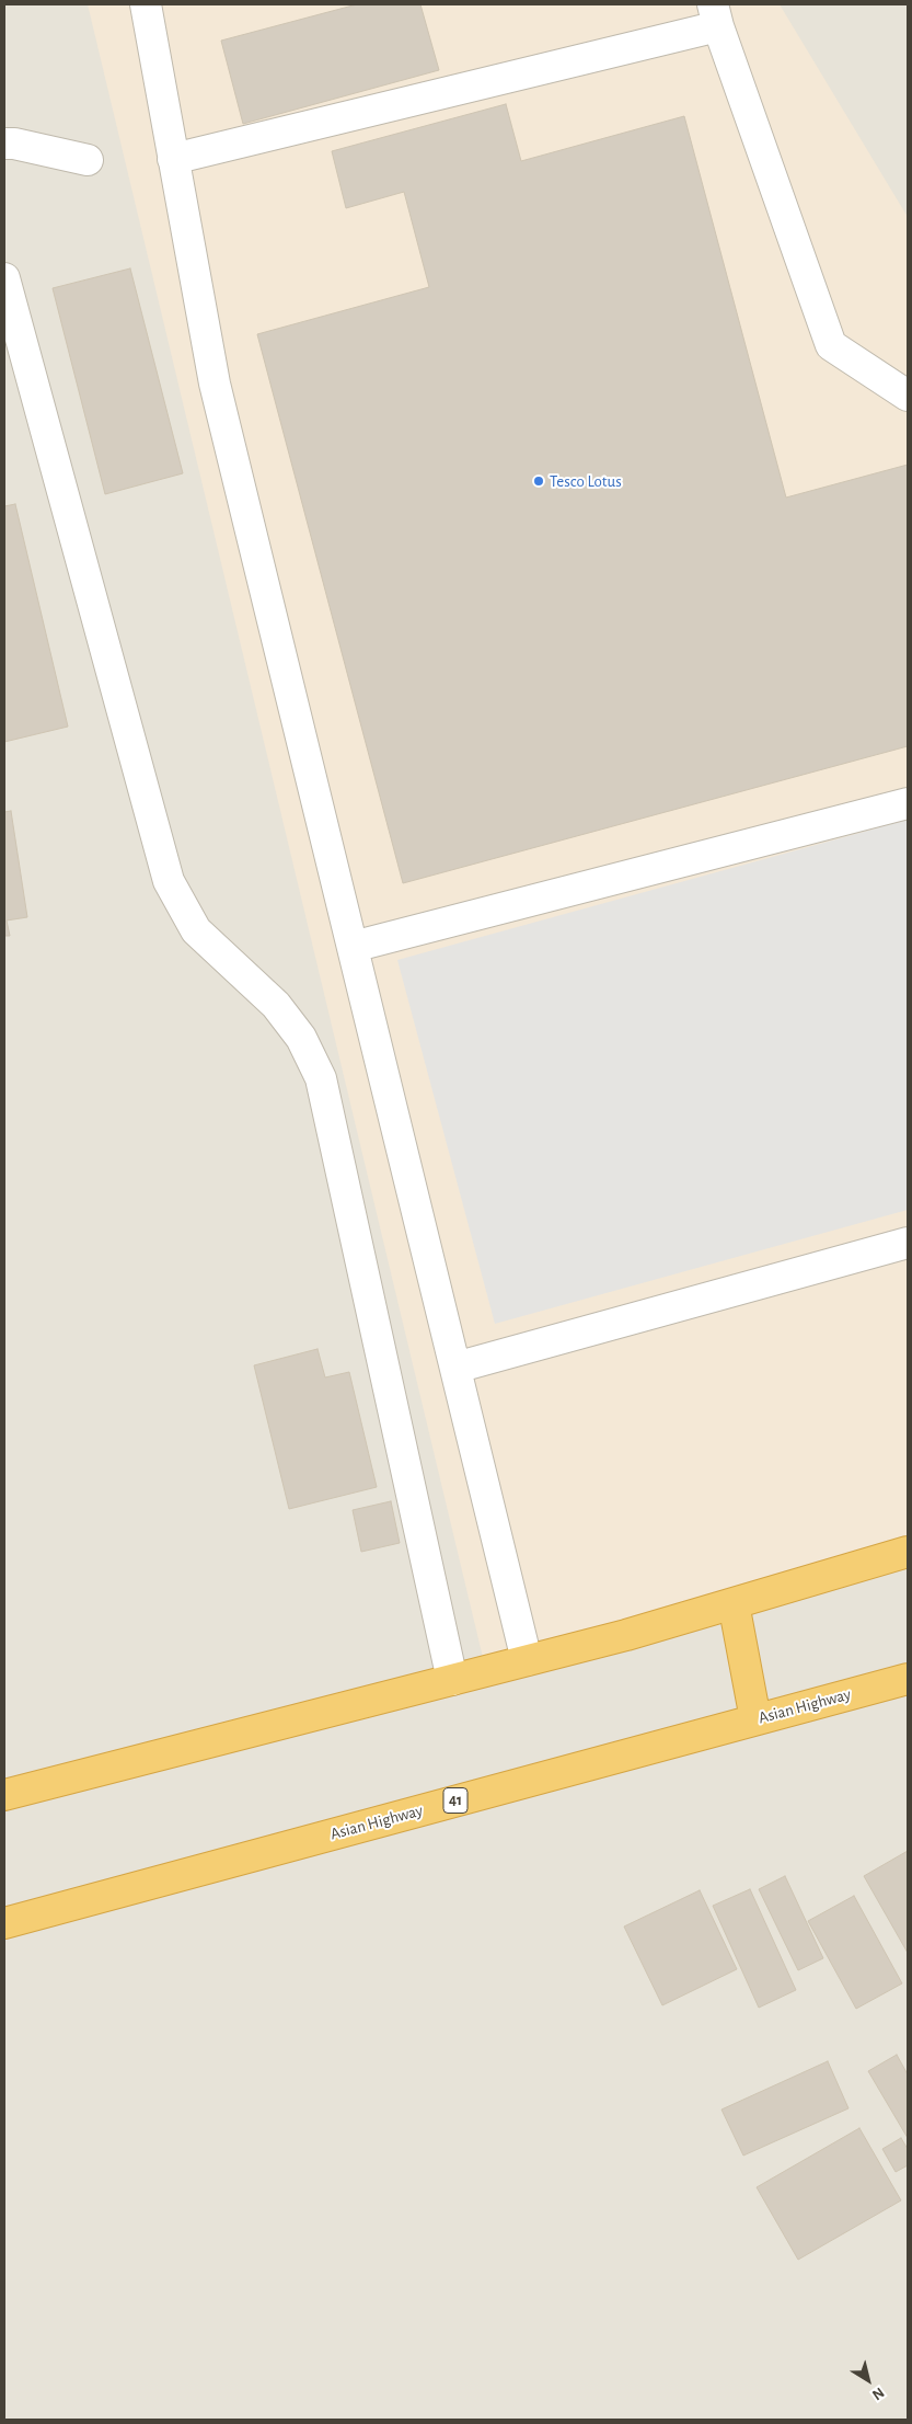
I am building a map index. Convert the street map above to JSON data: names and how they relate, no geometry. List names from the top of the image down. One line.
{"streets":{"highway":["Asian Highway","41"]},"places":["Tesco Lotus"],"north":"bottom right"}
